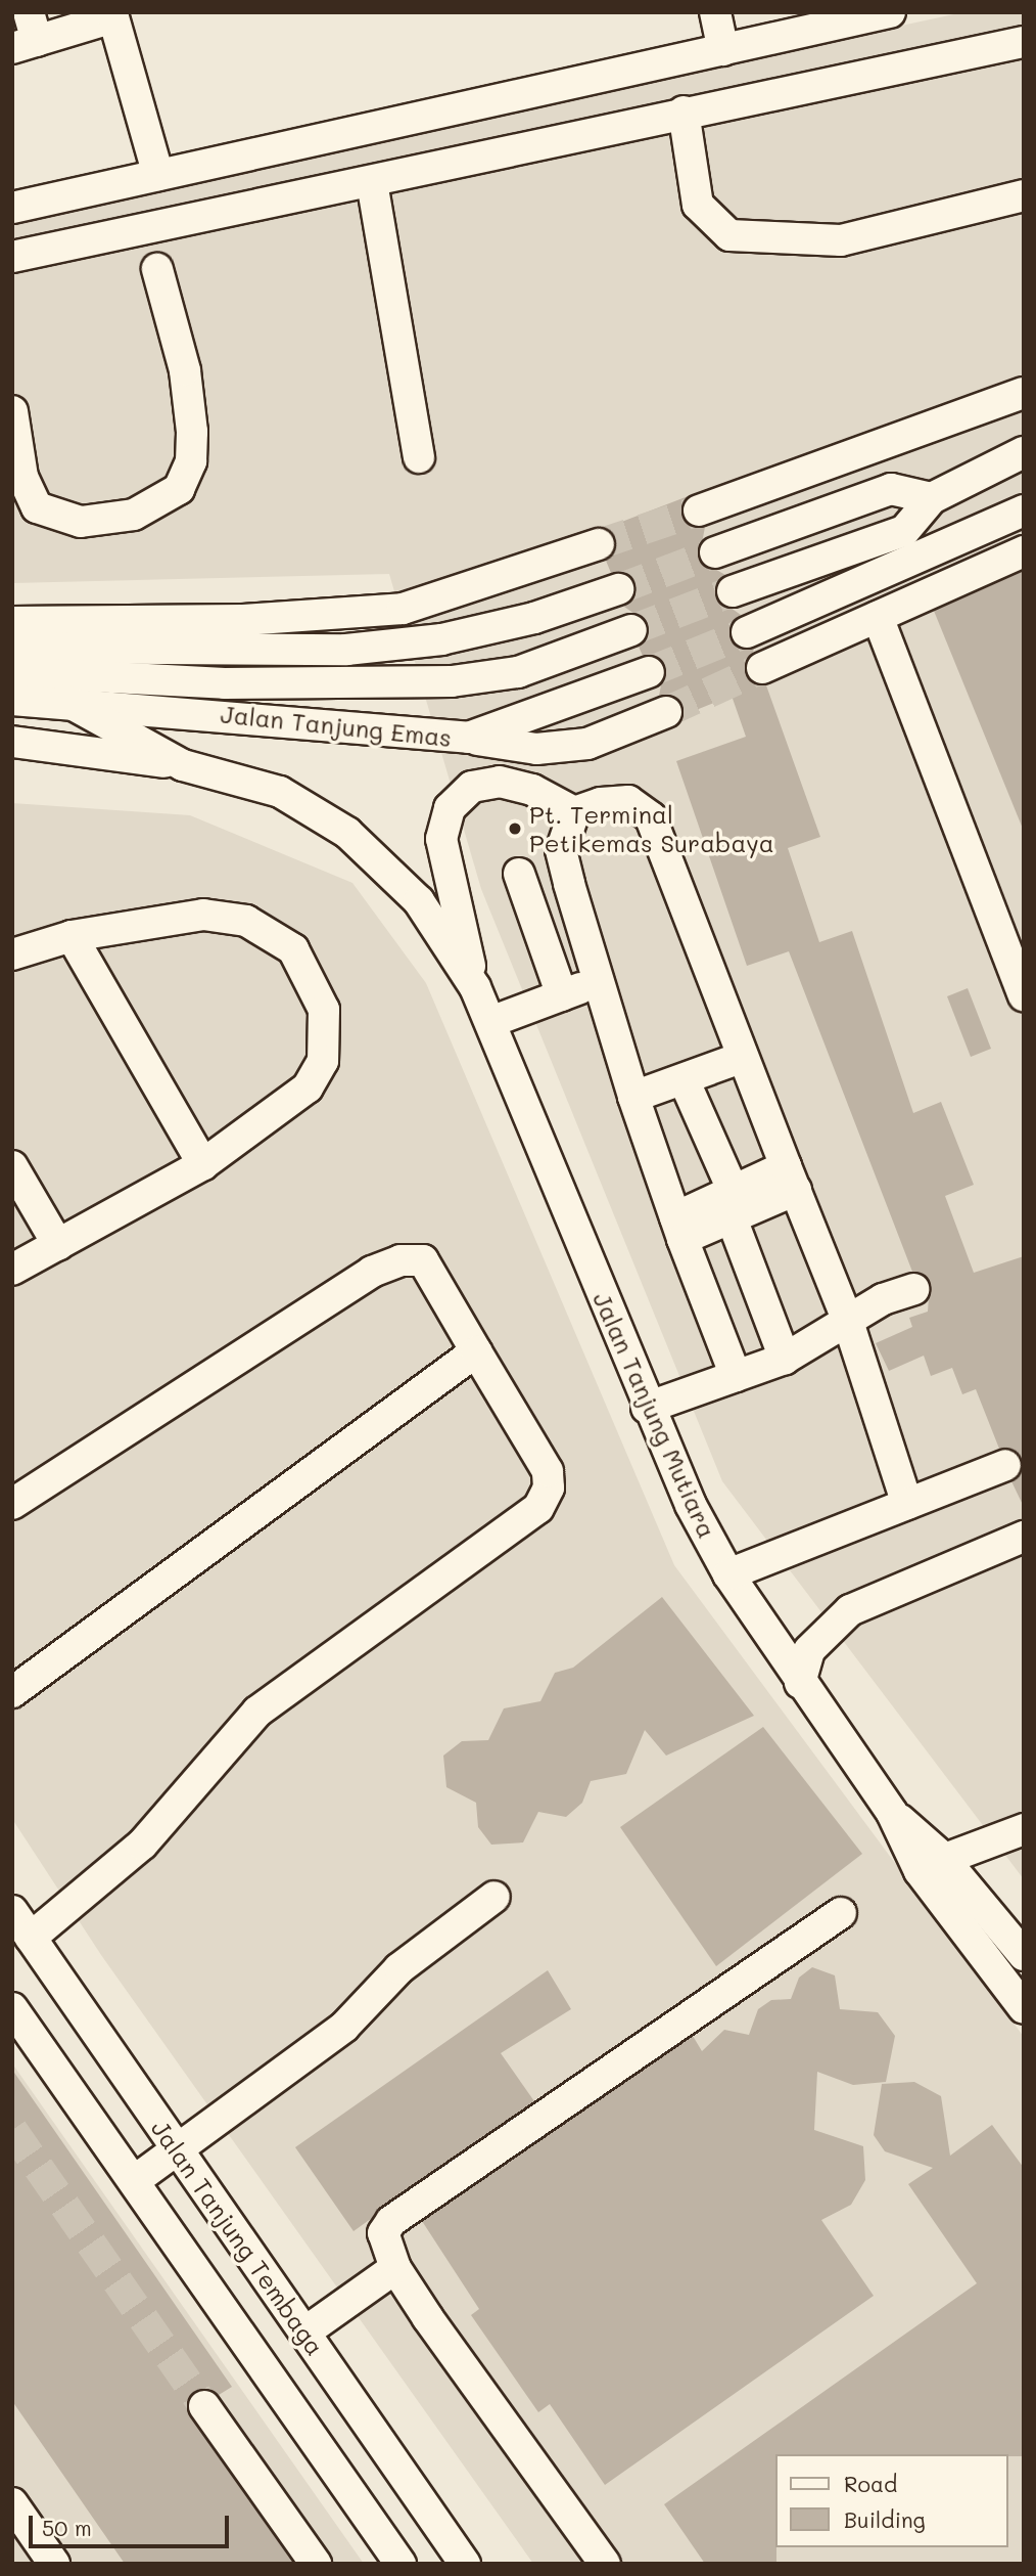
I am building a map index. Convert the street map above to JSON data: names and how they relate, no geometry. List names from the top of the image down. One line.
{"streets":{"lane":["Jalan Tanjung Emas","Jalan Tanjung Mutiara","Jalan Tanjung Tembaga"]},"crossings":[["Jalan Tanjung Emas","Jalan Tanjung Mutiara"]],"places":["Pt. Terminal Petikemas Surabaya"],"legend":["Road","Building"],"scale_bar":"50 m"}
